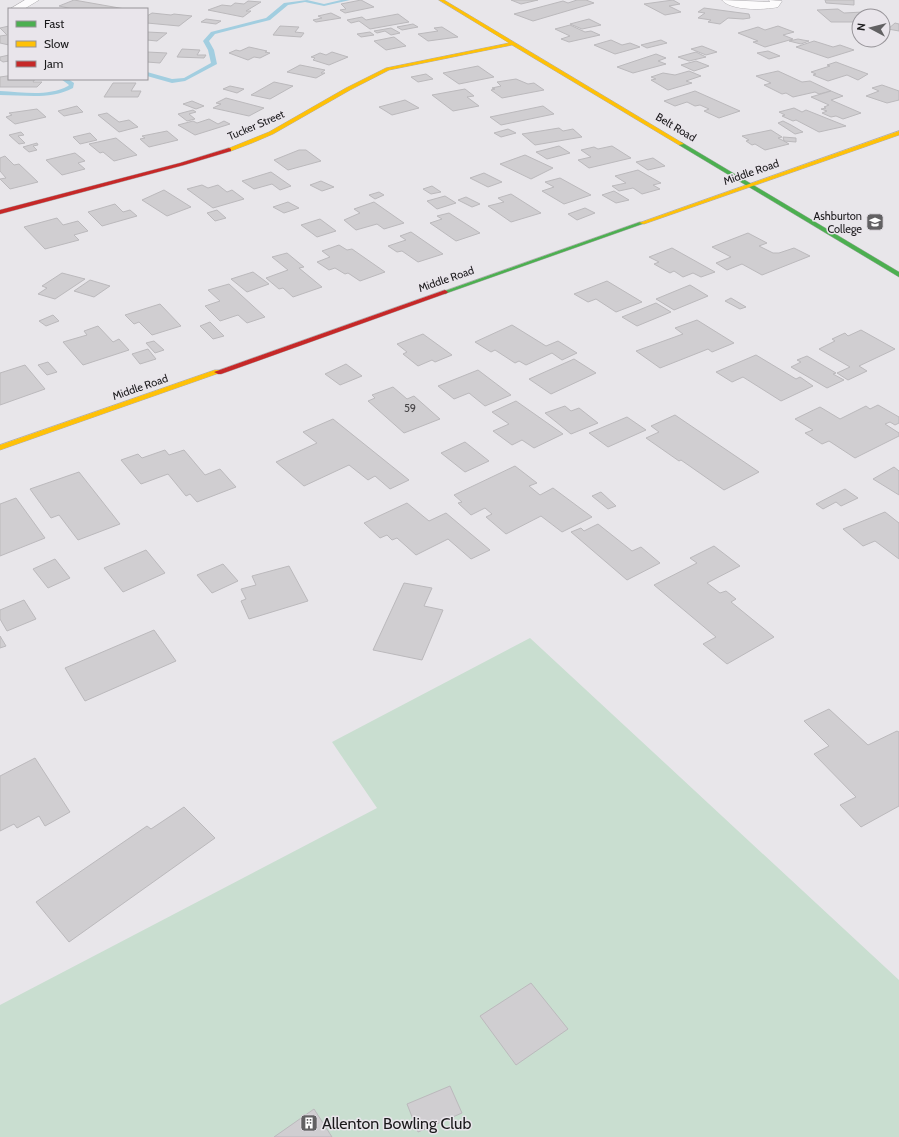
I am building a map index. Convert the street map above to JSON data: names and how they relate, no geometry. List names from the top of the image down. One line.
{"streets":{"street":["Tucker Street","Belt Road","Middle Road"]},"crossings":[["Tucker Street","Belt Road"],["Belt Road","Middle Road"]],"places":{"school or university":["Ashburton College"],"building":["Allenton Bowling Club"]},"house_numbers":["59"],"legend":["Fast","Slow","Jam"],"north":"left"}
